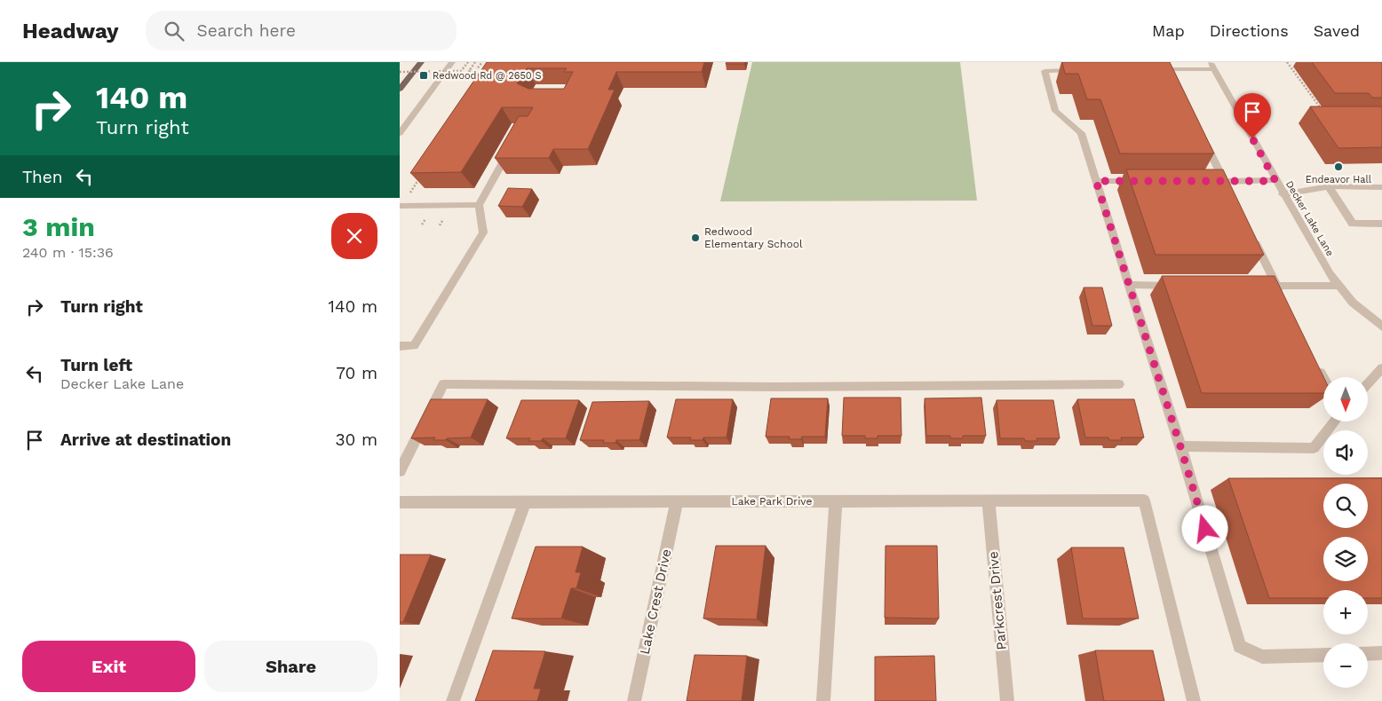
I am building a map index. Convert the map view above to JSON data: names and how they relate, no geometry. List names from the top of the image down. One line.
{"streets":{"street":["Decker Lake Lane","Lake Park Drive","Parkcrest Drive","Lake Crest Drive"]},"crossings":[["Lake Park Drive","Parkcrest Drive"],["Lake Park Drive","Lake Crest Drive"]],"places":{"transit":["Redwood Rd @ 2650 S"],"other":["Endeavor Hall","Redwood Elementary School"]},"north":"bottom","page":{"header":"Headway","search":"Search here","nav":["Map","Directions","Saved"],"turn":["140 m","Turn right"],"then":"Then","heading":["3 min","240 m · 15:36"],"list":[{"name":"Turn right","value":"140 m"},{"name":"Turn left","note":"Decker Lake Lane","value":"70 m"},{"name":"Arrive at destination","value":"30 m"}],"map_buttons":["+","−"],"buttons":["Exit","Share"]}}
